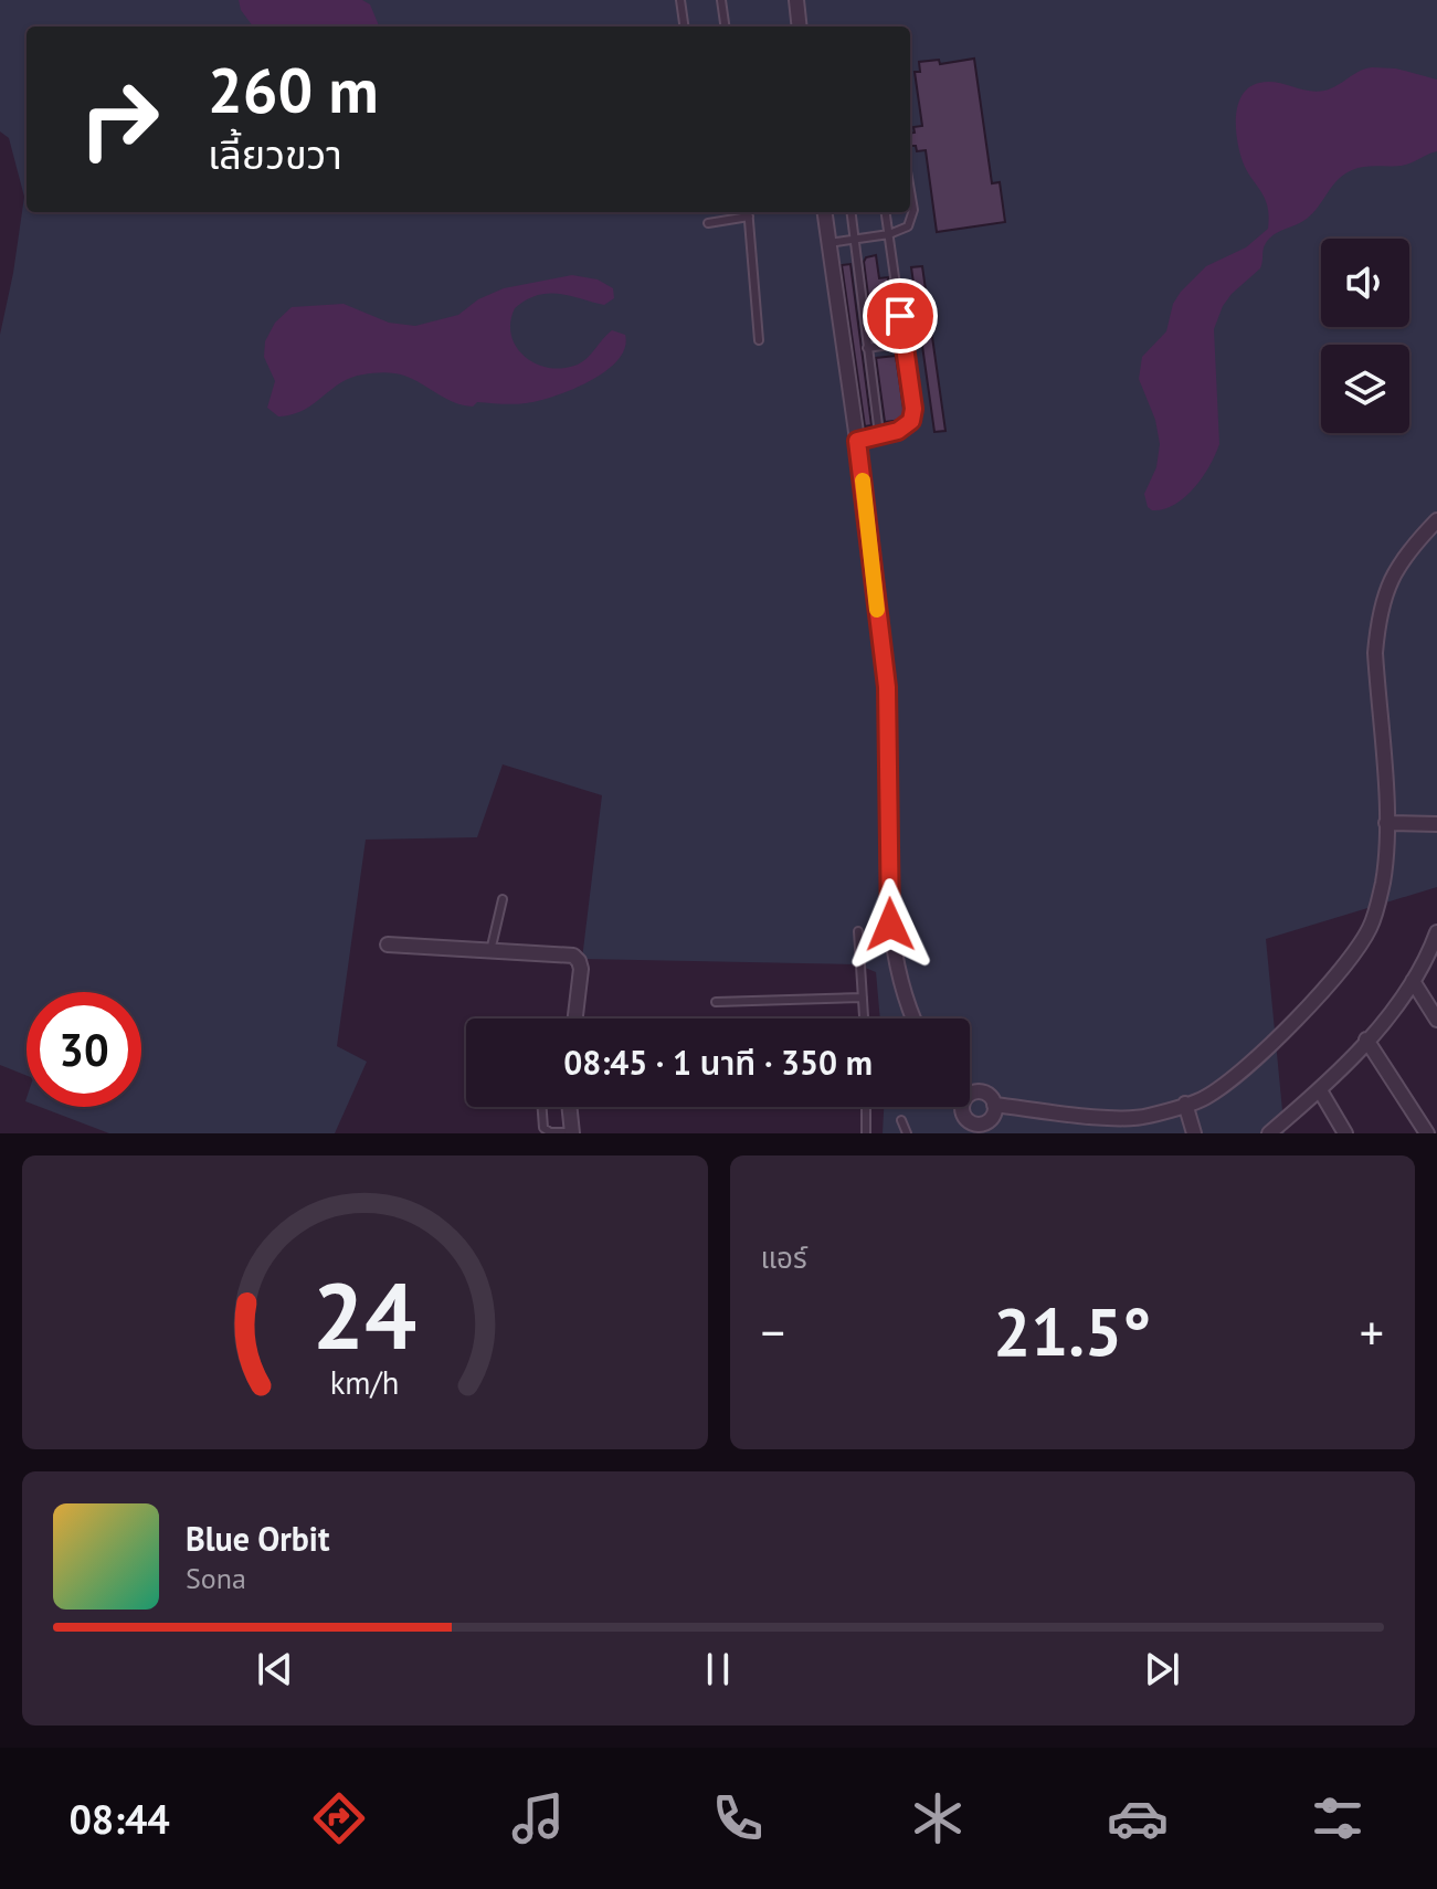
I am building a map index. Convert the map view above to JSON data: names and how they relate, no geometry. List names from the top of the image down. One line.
{"page":{"turn":["260 m","เลี้ยวขวา"],"limit":"30","trip":"08:45 · 1 นาที · 350 m","tile":"แอร์","heat":["−","21.5°","+"],"song":["Blue Orbit","Sona"],"tabs":"08:44","gauge":["24","km/h"]}}
